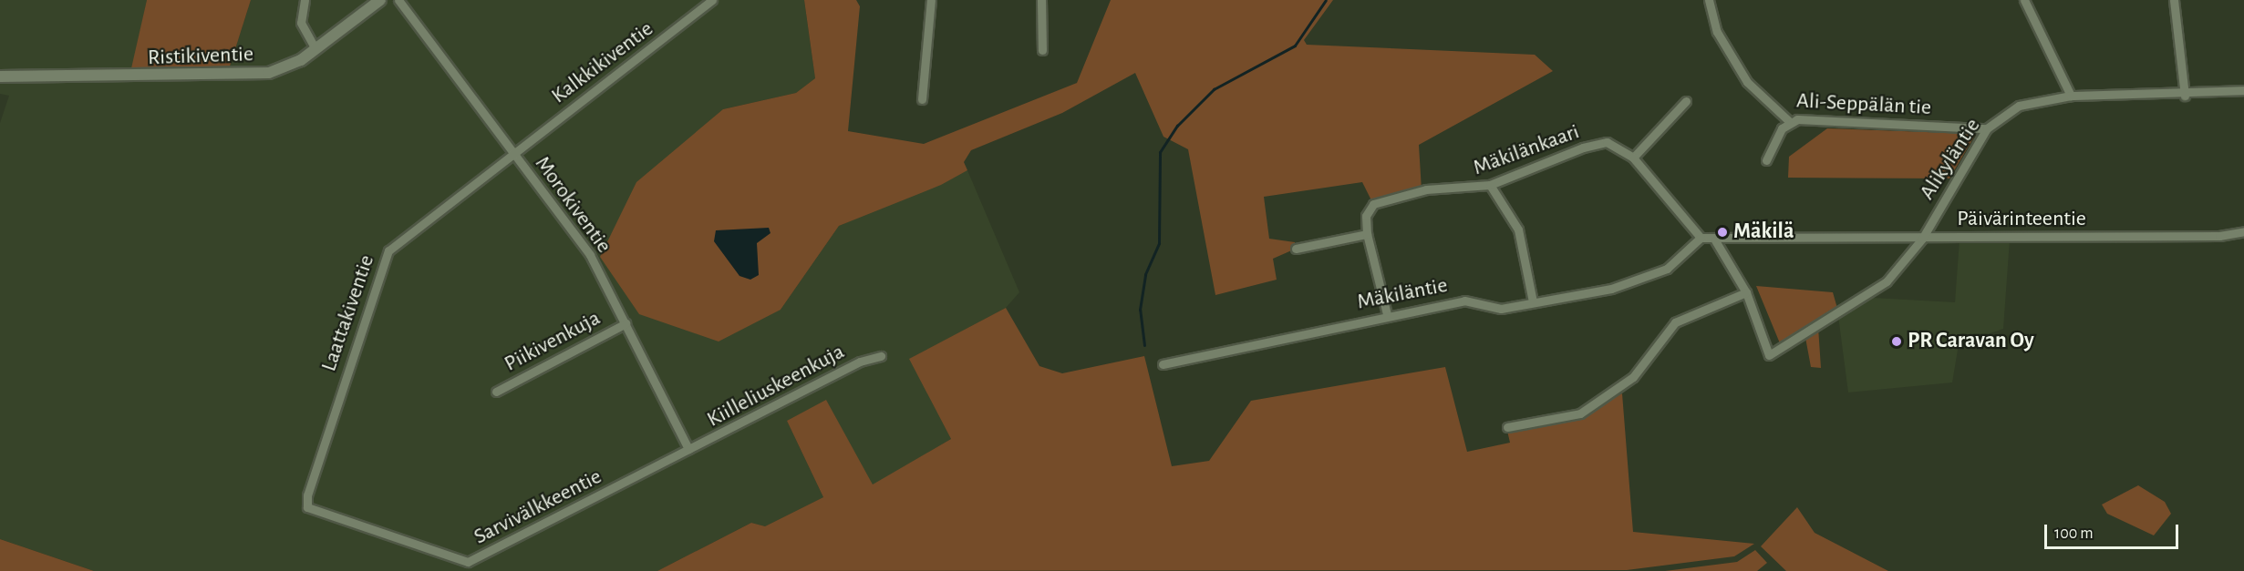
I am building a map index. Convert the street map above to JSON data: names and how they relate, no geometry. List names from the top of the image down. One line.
{"streets":{"street":["Ristikiventie","Kalkkikiventie","Ali-Seppälän tie","Mäkilänkaari","Alikyläntie","Morokiventie","Päivärinteentie","Mäkiläntie","Laattakiventie","Piikivenkuja","Kiilleliuskeenkuja","Sarvivälkkeentie"]},"crossings":[["Kalkkikiventie","Morokiventie"],["Kalkkikiventie","Laattakiventie"],["Ali-Seppälän tie","Alikyläntie"],["Mäkilänkaari","Päivärinteentie"],["Mäkilänkaari","Mäkiläntie"],["Alikyläntie","Päivärinteentie"],["Morokiventie","Laattakiventie"],["Morokiventie","Piikivenkuja"],["Morokiventie","Kiilleliuskeenkuja"],["Morokiventie","Sarvivälkkeentie"],["Päivärinteentie","Mäkiläntie"],["Laattakiventie","Sarvivälkkeentie"],["Kiilleliuskeenkuja","Sarvivälkkeentie"]],"places":["Mäkilä","PR Caravan Oy"],"scale_bar":"100 m"}
